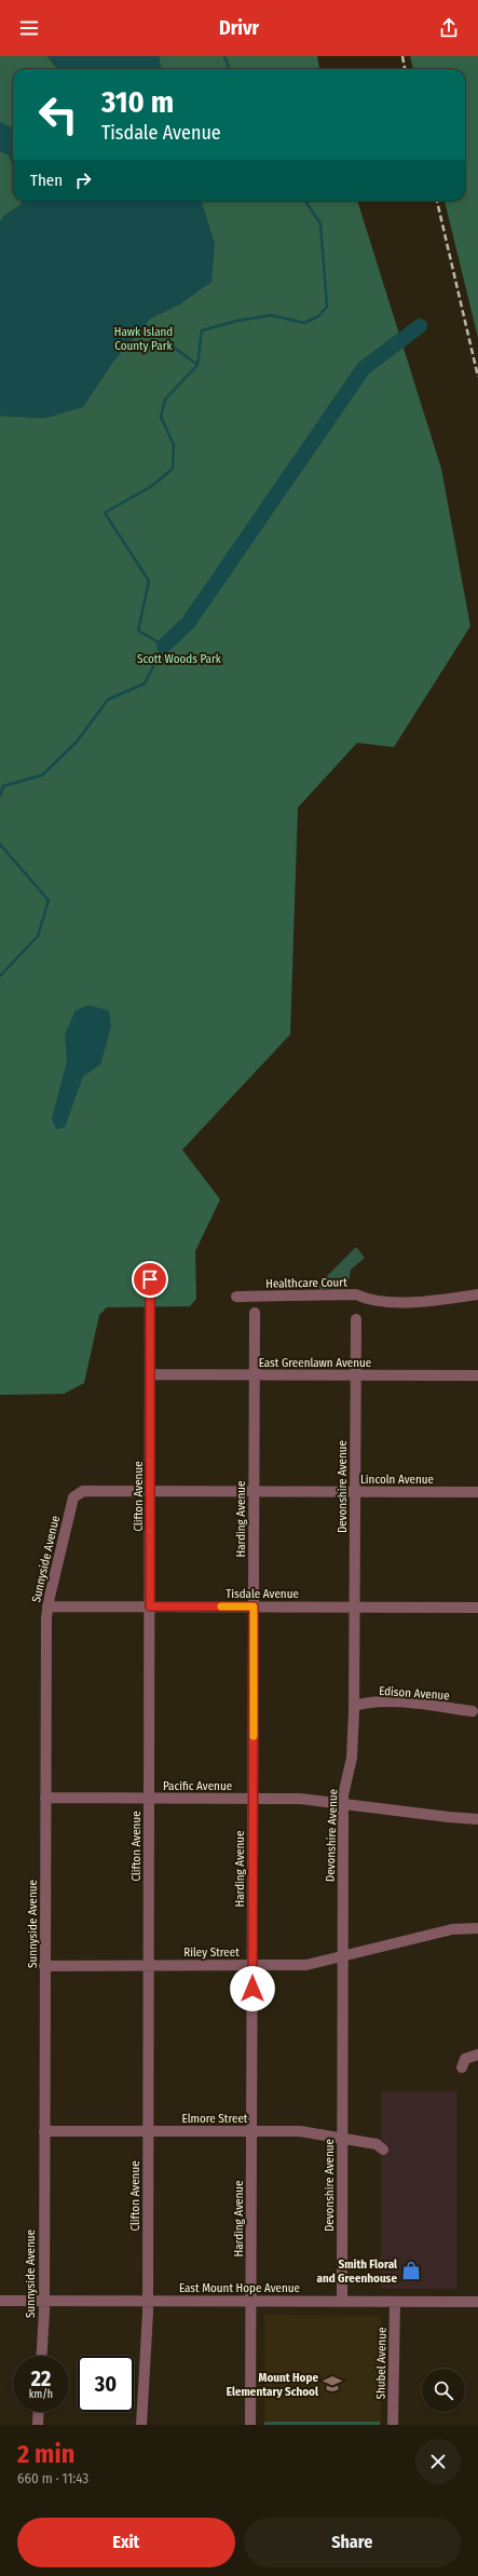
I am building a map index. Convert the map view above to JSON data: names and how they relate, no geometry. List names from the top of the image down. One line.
{"streets":{"street":["Healthcare Court","East Greenlawn Avenue","Lincoln Avenue","Devonshire Avenue","Clifton Avenue","Harding Avenue","Sunnyside Avenue","Tisdale Avenue","Edison Avenue","Pacific Avenue","Riley Street","Elmore Street","East Mount Hope Avenue","Shubel Avenue"]},"crossings":[["East Greenlawn Avenue","Devonshire Avenue"],["East Greenlawn Avenue","Clifton Avenue"],["East Greenlawn Avenue","Harding Avenue"],["Lincoln Avenue","Devonshire Avenue"],["Lincoln Avenue","Clifton Avenue"],["Lincoln Avenue","Harding Avenue"],["Lincoln Avenue","Sunnyside Avenue"],["Devonshire Avenue","Tisdale Avenue"],["Devonshire Avenue","Edison Avenue"],["Devonshire Avenue","Pacific Avenue"],["Devonshire Avenue","Riley Street"],["Devonshire Avenue","Elmore Street"],["Devonshire Avenue","East Mount Hope Avenue"],["Clifton Avenue","Tisdale Avenue"],["Clifton Avenue","Pacific Avenue"],["Clifton Avenue","Riley Street"],["Clifton Avenue","Elmore Street"],["Clifton Avenue","East Mount Hope Avenue"],["Harding Avenue","Tisdale Avenue"],["Harding Avenue","Pacific Avenue"],["Harding Avenue","Riley Street"],["Harding Avenue","Elmore Street"],["Harding Avenue","East Mount Hope Avenue"],["Sunnyside Avenue","Tisdale Avenue"],["Sunnyside Avenue","Pacific Avenue"],["Sunnyside Avenue","Riley Street"],["Sunnyside Avenue","Elmore Street"],["Sunnyside Avenue","East Mount Hope Avenue"],["East Mount Hope Avenue","Shubel Avenue"]],"parks":["Hawk Island County Park","Scott Woods Park"],"places":{"shop":["Smith Floral and Greenhouse"],"school or university":["Mount Hope Elementary School"]},"page":{"header":"Drivr","turn":["310 m","Tisdale Avenue"],"then":"Then","speed":"22 km/h","limit":"30","heading":["2 min","660 m · 11:43"],"buttons":["Exit","Share"]}}
